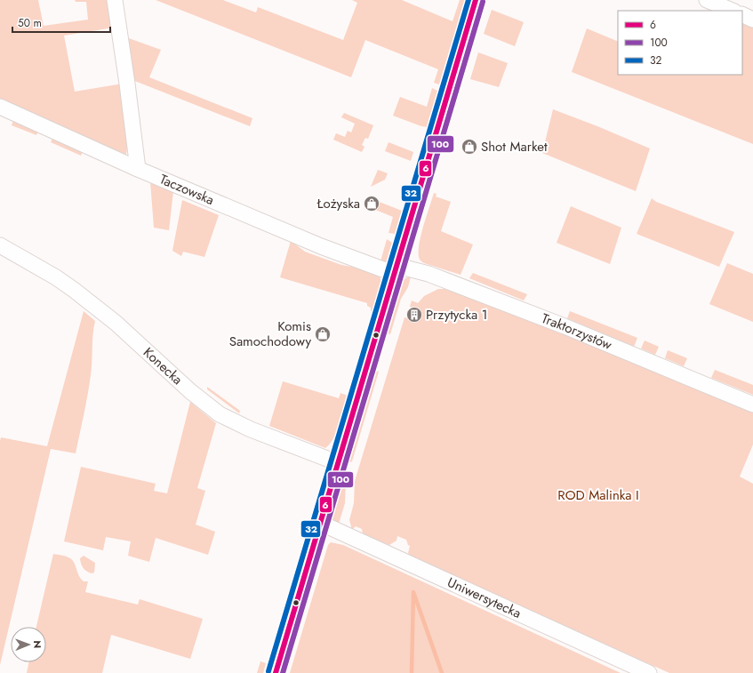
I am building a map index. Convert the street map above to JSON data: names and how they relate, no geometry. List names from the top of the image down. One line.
{"streets":{"street":["Taczowska","Traktorzystów","Konecka","Uniwersytecka"]},"crossings":[["Taczowska","Traktorzystów"]],"parks":["ROD Malinka I"],"places":{"shop":["Shot Market","Łożyska","Komis Samochodowy"],"building":["Przytycka 1"]},"lines":["transit line 6","transit line 32","transit line 100"],"legend":["6","100","32"],"scale_bar":"50 m","north":"right"}
